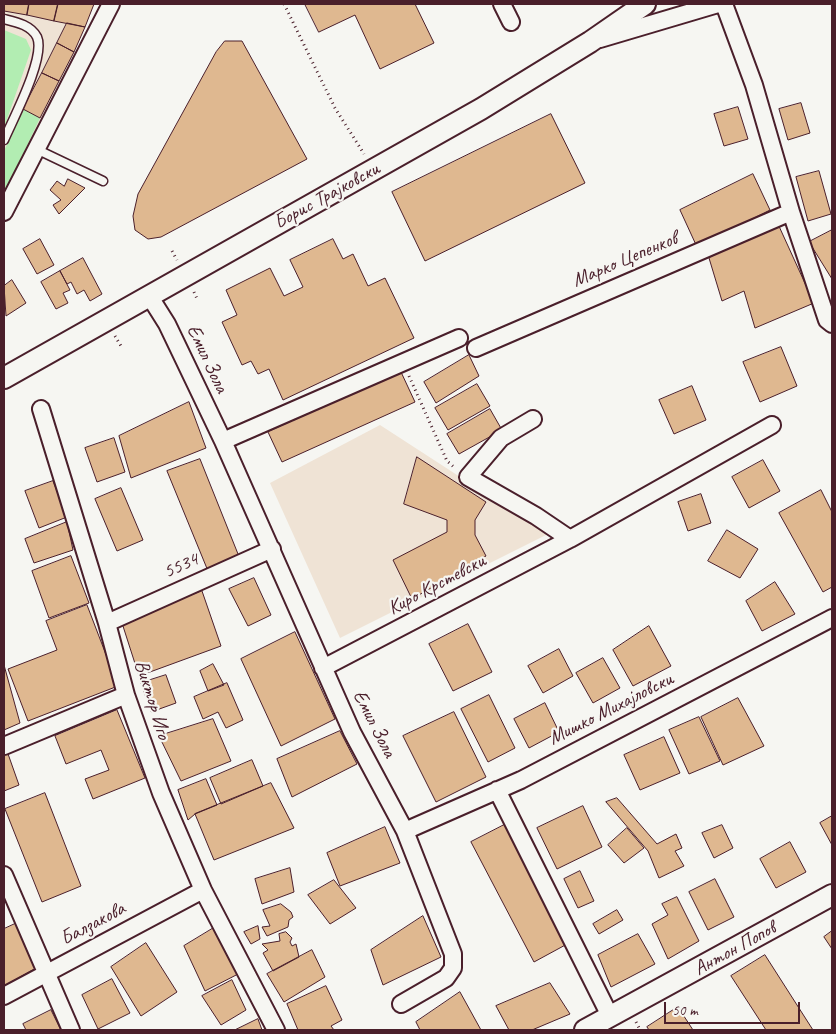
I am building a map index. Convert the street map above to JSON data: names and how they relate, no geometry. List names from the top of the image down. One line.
{"streets":{"street":["Борис Трајковски","Марко Цепенков","Емил Зола","5534","Киро Крстевски","Виктор Иго","Мишко Михајловски","Балзакова","Антон Попов"]},"crossings":[["Борис Трајковски","Емил Зола"],["Емил Зола","5534"],["Емил Зола","Киро Крстевски"],["Емил Зола","Мишко Михајловски"],["5534","Виктор Иго"],["Виктор Иго","Балзакова"]],"scale_bar":"50 m"}
